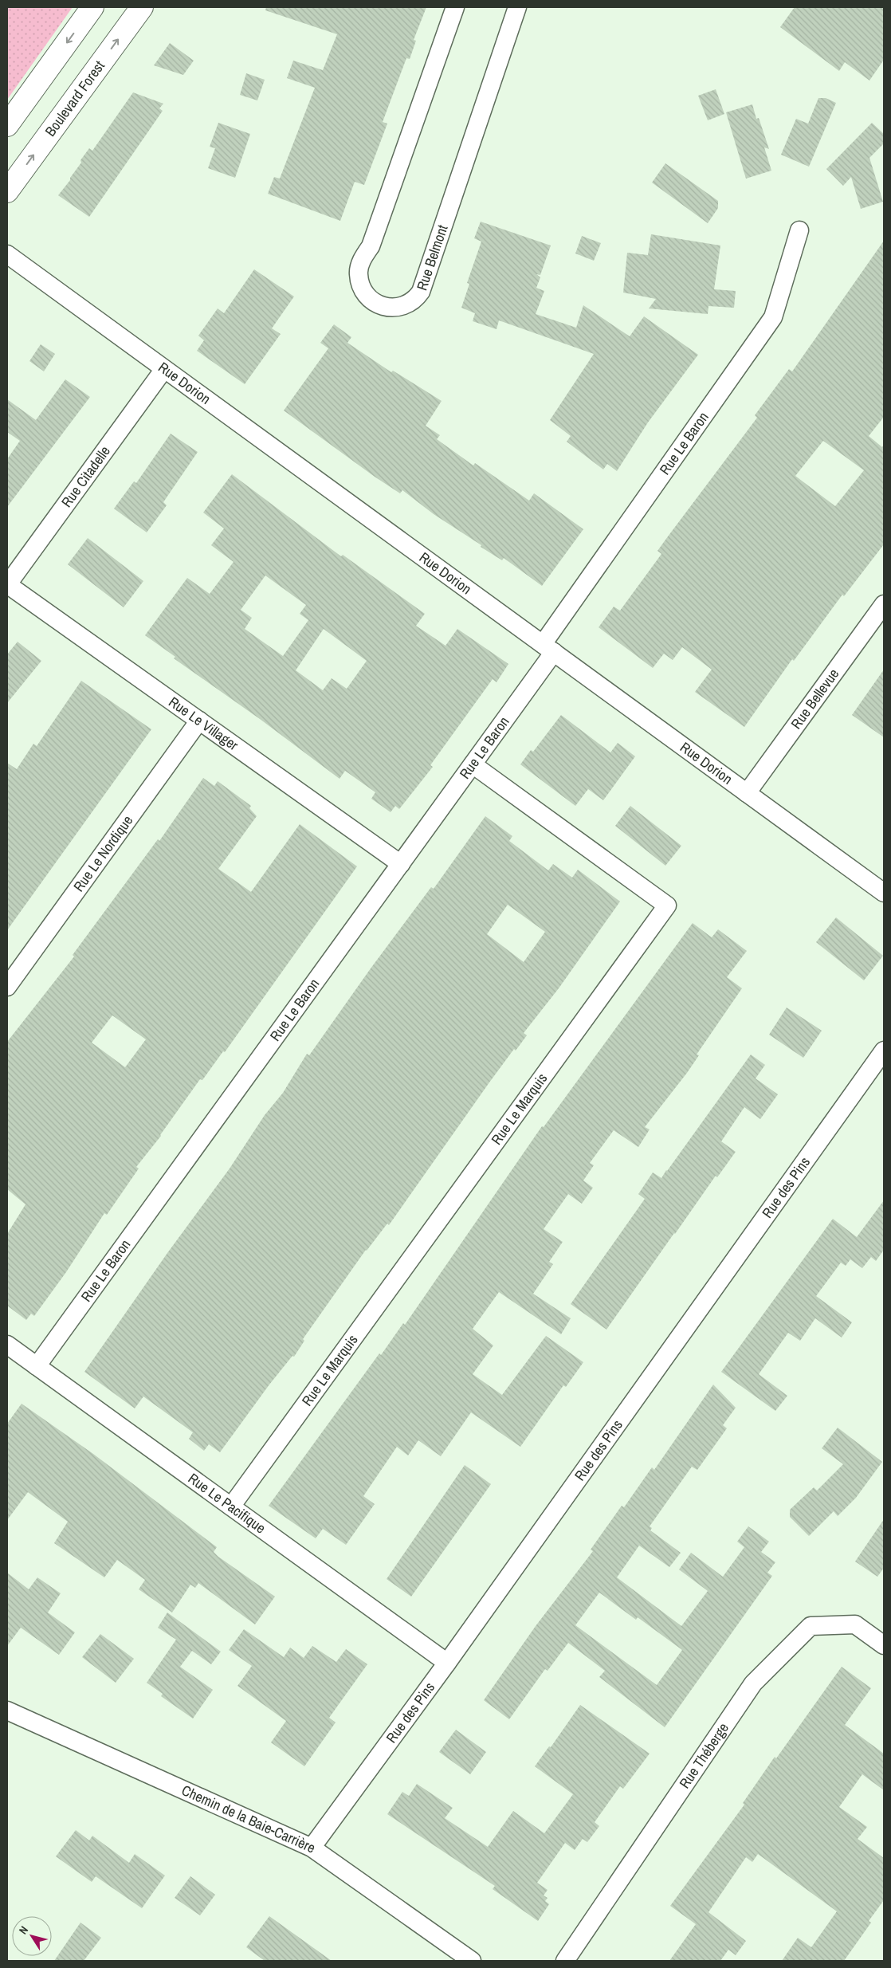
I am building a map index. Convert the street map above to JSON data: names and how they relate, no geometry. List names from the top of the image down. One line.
{"streets":{"street":["Boulevard Forest","Rue Belmont","Rue Dorion","Rue Le Baron","Rue Citadelle","Rue Bellevue","Rue Le Villager","Rue Le Nordique","Rue Le Marquis","Rue des Pins","Rue Le Pacifique","Rue Théberge","Chemin de la Baie-Carrière"]},"crossings":[["Rue Dorion","Rue Le Baron"],["Rue Dorion","Rue Citadelle"],["Rue Dorion","Rue Bellevue"],["Rue Le Baron","Rue Le Villager"],["Rue Le Baron","Rue Le Marquis"],["Rue Le Baron","Rue Le Pacifique"],["Rue Citadelle","Rue Le Villager"],["Rue Le Villager","Rue Le Nordique"],["Rue Le Marquis","Rue Le Pacifique"],["Rue des Pins","Rue Le Pacifique"],["Rue des Pins","Chemin de la Baie-Carrière"]],"north":"top left"}
